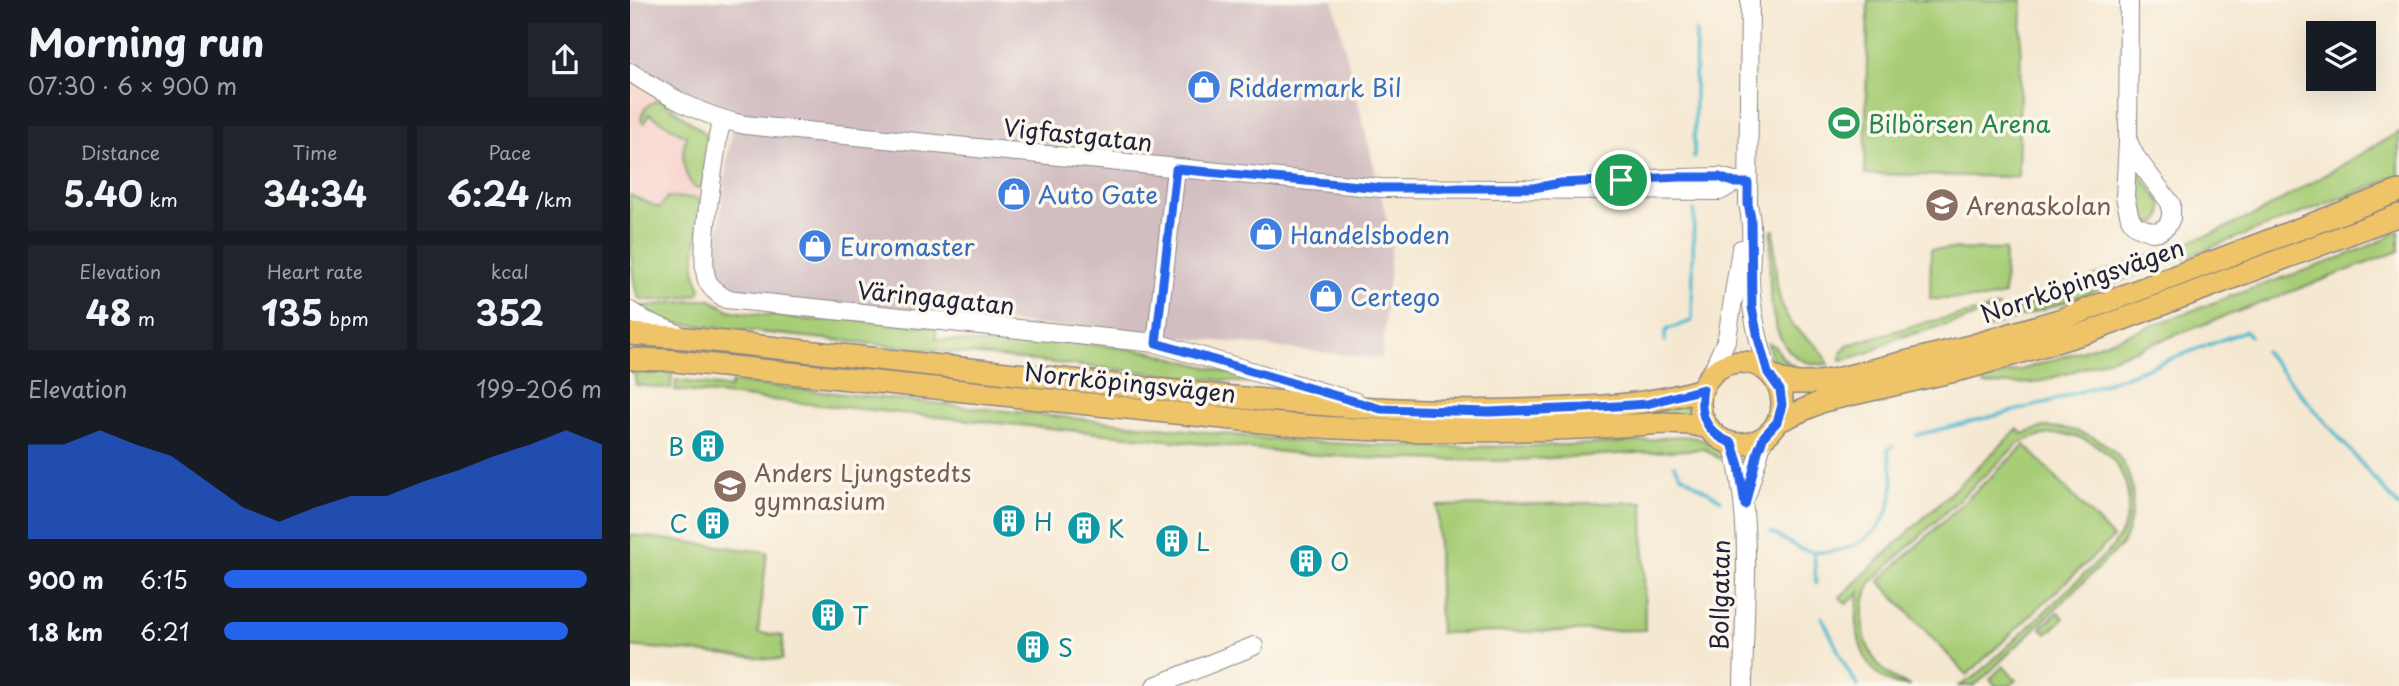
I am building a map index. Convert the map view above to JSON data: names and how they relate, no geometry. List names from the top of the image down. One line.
{"streets":{"main road":["Norrköpingsvägen"],"street":["Vigfastgatan","Väringagatan","Bollgatan"]},"crossings":[["Vigfastgatan","Väringagatan"],["Norrköpingsvägen","Väringagatan"],["Norrköpingsvägen","Bollgatan"]],"places":{"shop":["Riddermark Bil","Auto Gate","Handelsboden","Euromaster","Certego"],"sports":["Bilbörsen Arena"],"school or university":["Arenaskolan","Anders Ljungstedts gymnasium"],"building":["B","H","C","K","L","O","T","S"]},"page":{"heading":["Morning run","07:30 · 6 × 900 m"],"stats":[["Distance","5.40 km"],["Time","34:34"],["Pace","6:24 /km"],["Elevation","48 m"],["Heart rate","135 bpm"],["kcal","352"]],"chart":["Elevation","199–206 m"],"list":[{"name":"900 m","note":"6:15"},{"name":"1.8 km","note":"6:21"}]}}
